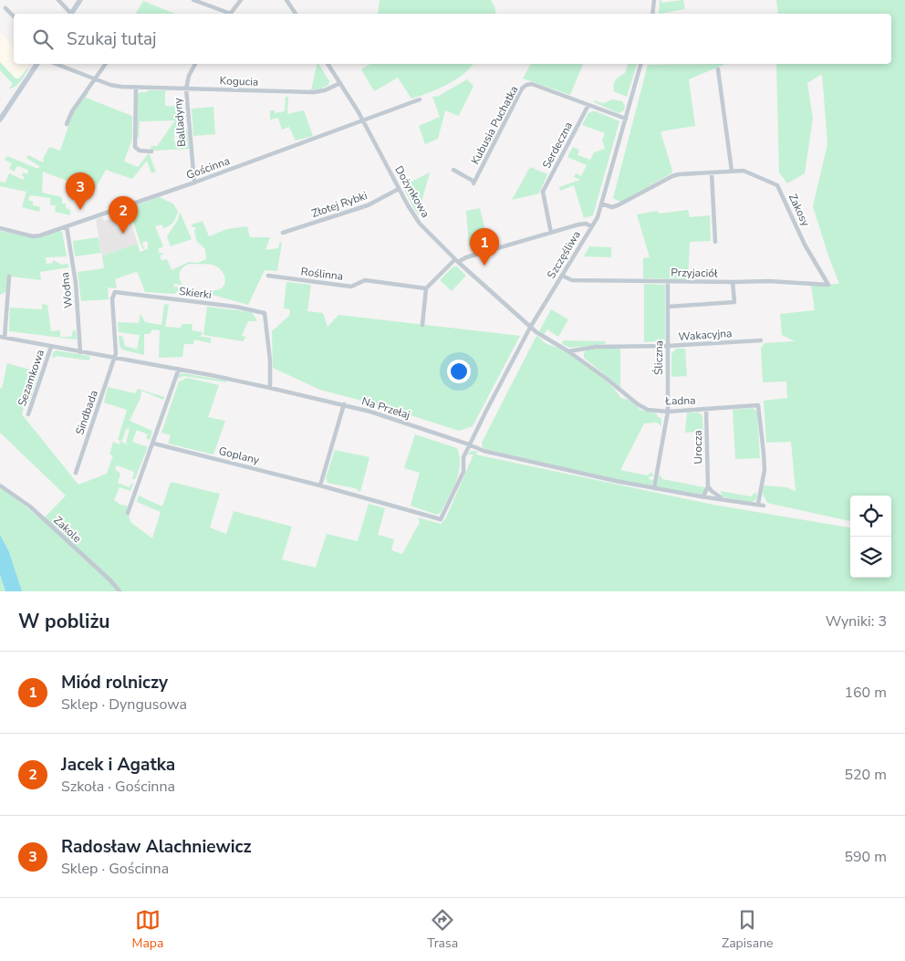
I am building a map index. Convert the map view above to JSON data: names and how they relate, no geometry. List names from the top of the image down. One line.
{"streets":{"street":["Kogucia","Balladyny","Kubusia Puchatka","Serdeczna","Gościnna","Dożynkowa","Złotej Rybki","Zakosy","Szczęśliwa","Przyjaciół","Roślinna","Wodna","Skierki","Wakacyjna","Śliczna","Sezamkowa","Ładna","Na Przełaj","Sindbada","Urocza","Goplany","Zakole"]},"crossings":[["Kogucia","Balladyny"],["Kogucia","Dożynkowa"],["Balladyny","Gościnna"],["Kubusia Puchatka","Serdeczna"],["Gościnna","Dożynkowa"],["Gościnna","Wodna"],["Dożynkowa","Złotej Rybki"],["Dożynkowa","Szczęśliwa"],["Dożynkowa","Ładna"],["Zakosy","Szczęśliwa"],["Zakosy","Przyjaciół"],["Szczęśliwa","Przyjaciół"],["Szczęśliwa","Ładna"],["Szczęśliwa","Na Przełaj"],["Szczęśliwa","Goplany"],["Przyjaciół","Śliczna"],["Wodna","Na Przełaj"],["Skierki","Na Przełaj"],["Skierki","Sindbada"],["Wakacyjna","Śliczna"],["Wakacyjna","Ładna"],["Śliczna","Ładna"],["Śliczna","Na Przełaj"],["Sezamkowa","Na Przełaj"],["Ładna","Na Przełaj"],["Ładna","Urocza"],["Na Przełaj","Sindbada"],["Na Przełaj","Urocza"]],"page":{"search":"Szukaj tutaj","pins":["3","2","1"],"heading":["W pobliżu","Wyniki: 3"],"list":[{"mark":"1","name":"Miód rolniczy","note":"Sklep · Dyngusowa","value":"160 m"},{"mark":"2","name":"Jacek i Agatka","note":"Szkoła · Gościnna","value":"520 m"},{"mark":"3","name":"Radosław Alachniewicz","note":"Sklep · Gościnna","value":"590 m"}],"nav":["Mapa","Trasa","Zapisane"]}}
